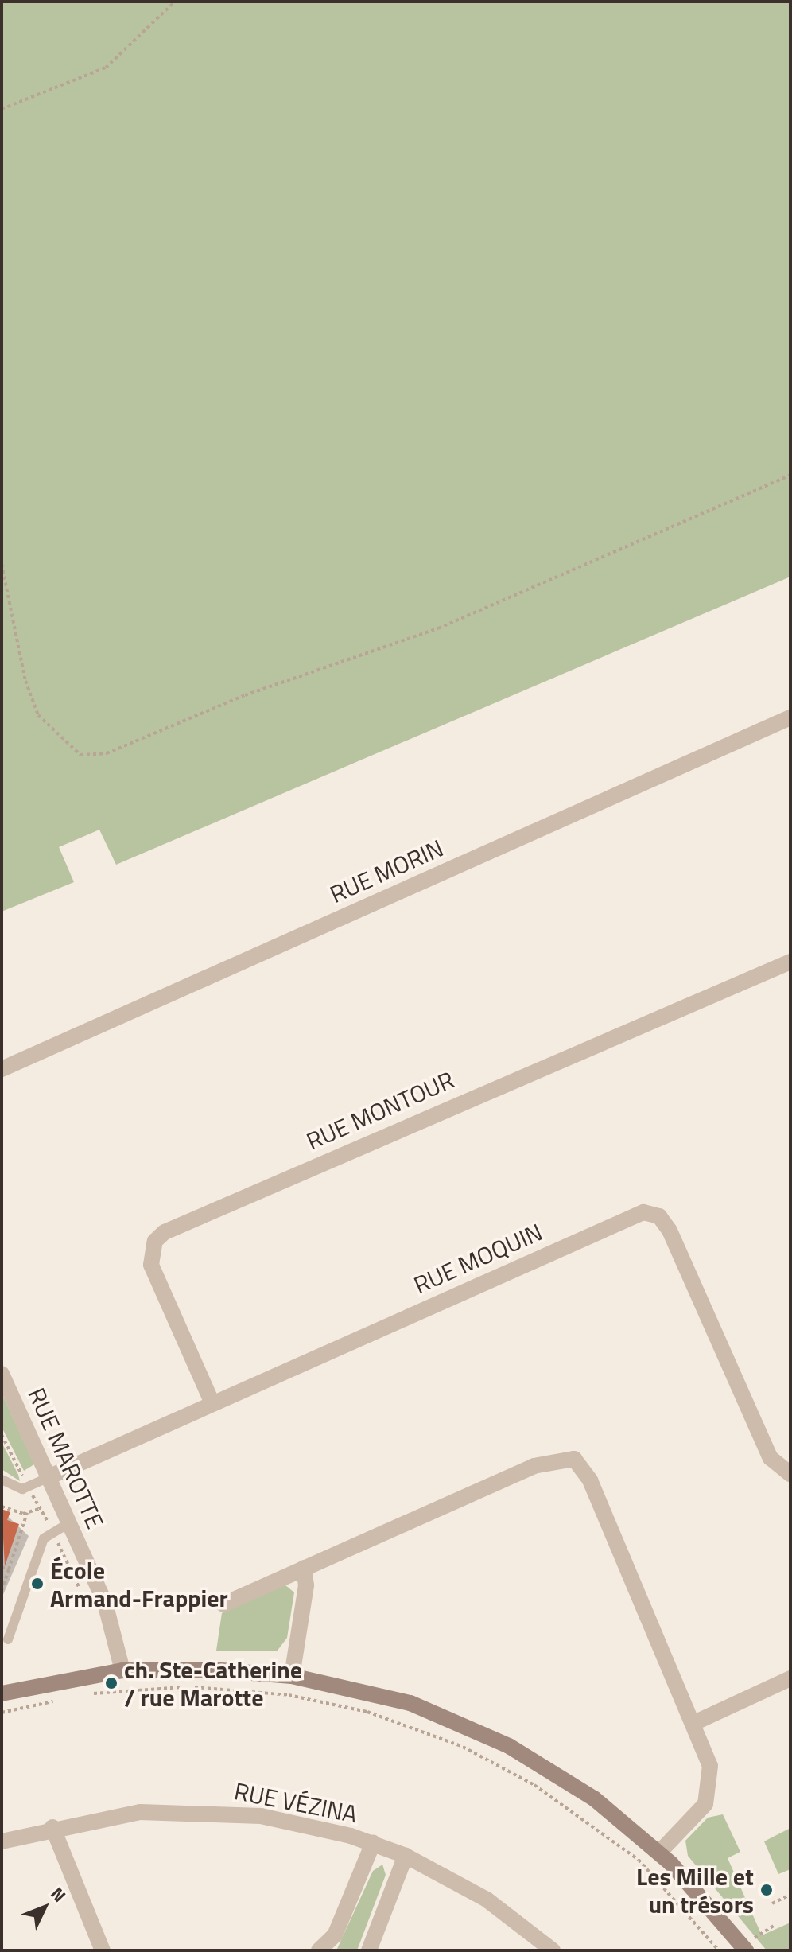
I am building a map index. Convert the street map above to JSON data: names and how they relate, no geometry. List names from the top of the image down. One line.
{"streets":{"street":["RUE MORIN","RUE MONTOUR","RUE MOQUIN","RUE MAROTTE","RUE VÉZINA"]},"crossings":[["RUE MONTOUR","RUE MOQUIN"],["RUE MOQUIN","RUE MAROTTE"]],"places":["École Armand-Frappier","ch. Ste-Catherine / rue Marotte","Les Mille et un trésors"],"north":"top right"}
